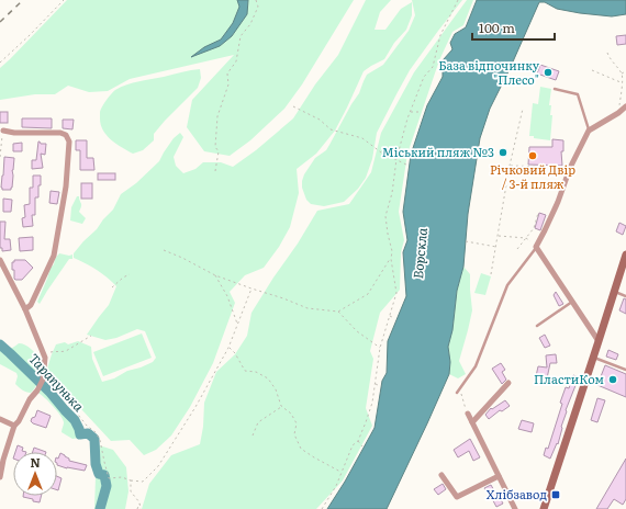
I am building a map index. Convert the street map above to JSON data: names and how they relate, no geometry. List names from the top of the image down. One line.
{"water":["Ворскла","Тарапунька"],"places":{"other":["База відпочинку \"Плесо\"","Міський пляж №3","Річковий Двір / 3-й пляж","ПластиКом"],"transit":["Хлібзавод"]},"scale_bar":"100 m","north":"top"}
